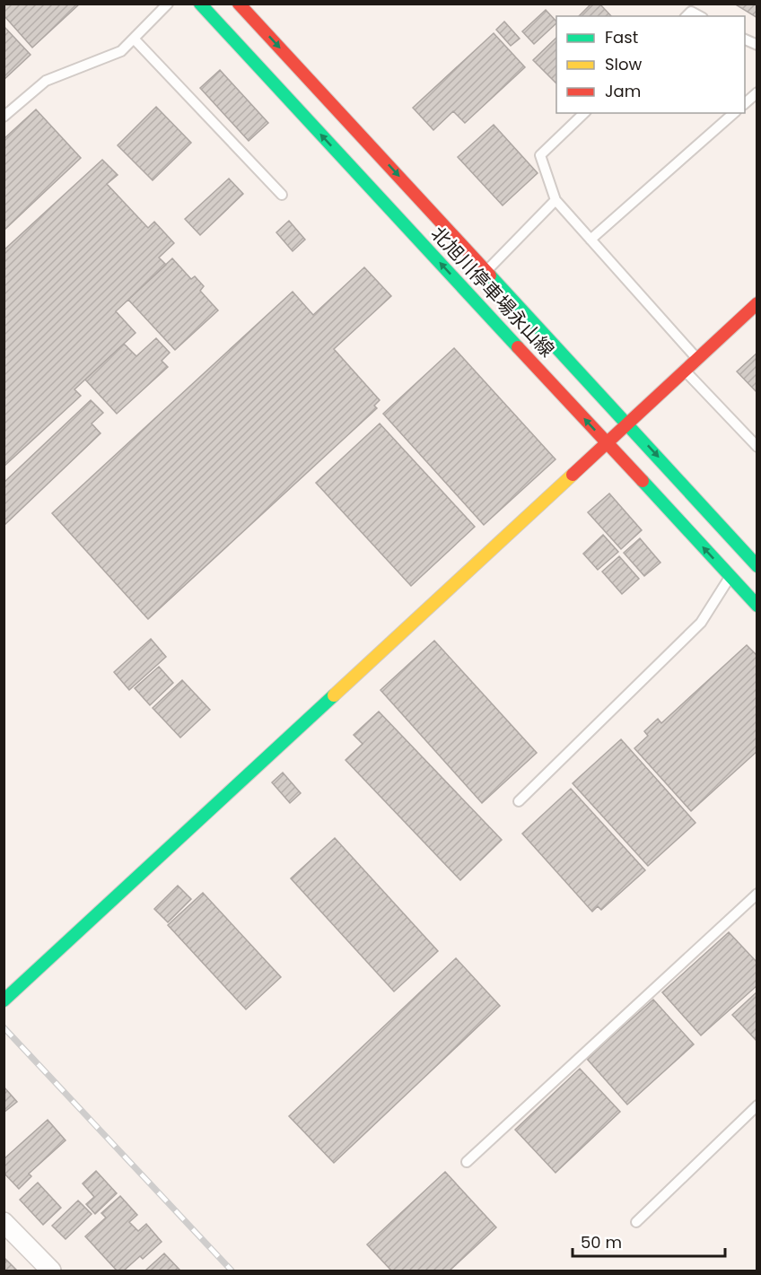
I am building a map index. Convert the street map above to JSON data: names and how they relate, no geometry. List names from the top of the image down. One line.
{"streets":{"main road":["北旭川停車場永山線"]},"legend":["Fast","Slow","Jam"],"scale_bar":"50 m"}
